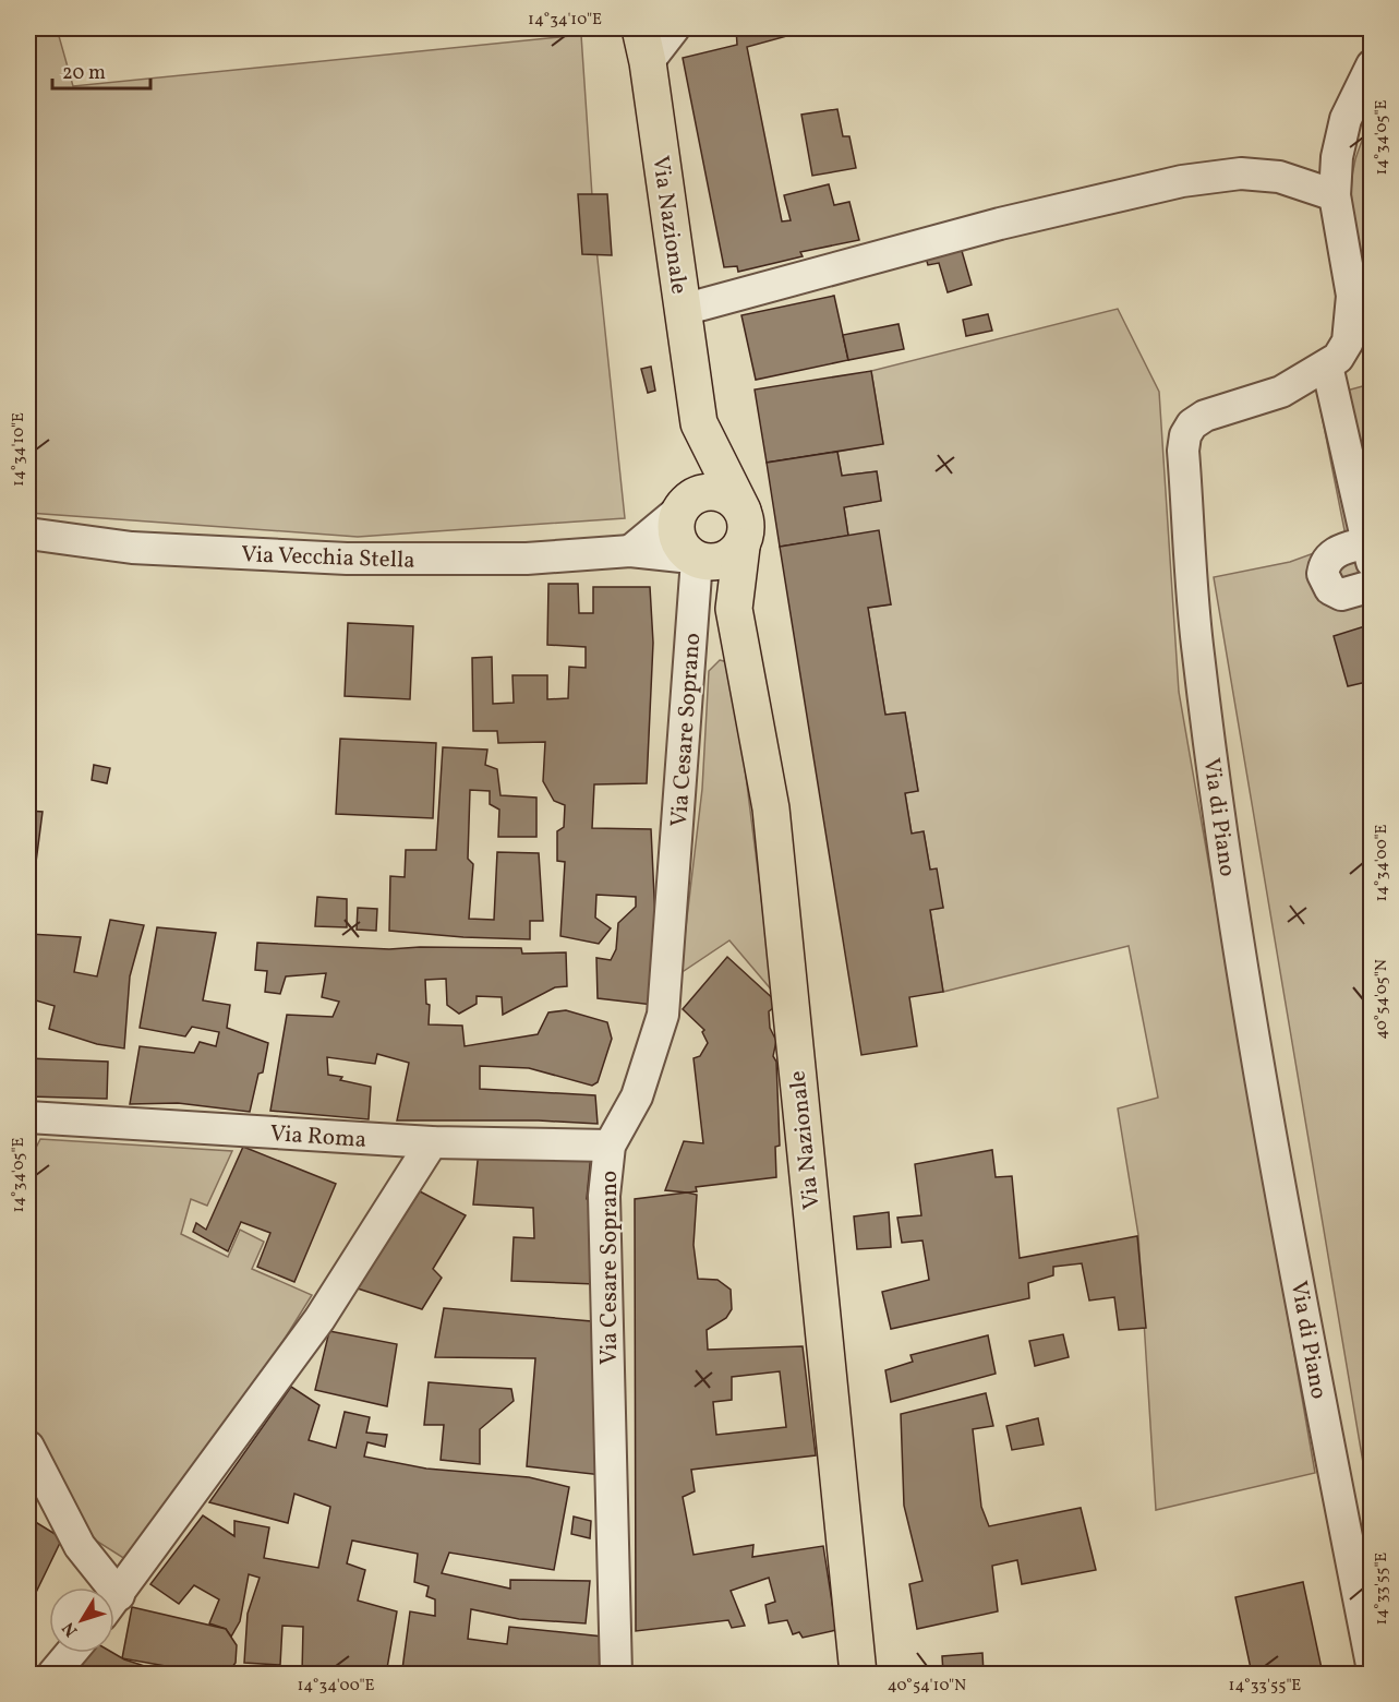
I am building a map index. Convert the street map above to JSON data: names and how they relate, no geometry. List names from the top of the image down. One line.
{"streets":{"main road":["Via Nazionale"],"street":["Via Vecchia Stella","Via Cesare Soprano","Via di Piano","Via Roma"]},"crossings":[["Via Nazionale","Via Vecchia Stella"],["Via Nazionale","Via Cesare Soprano"],["Via Vecchia Stella","Via Cesare Soprano"],["Via Cesare Soprano","Via Roma"]],"scale_bar":"20 m","north":"bottom left","coordinates":["14°34'10\"E","14°34'05\"E","14°34'00\"E","40°54'05\"N","14°33'55\"E","40°54'10\"N"]}
